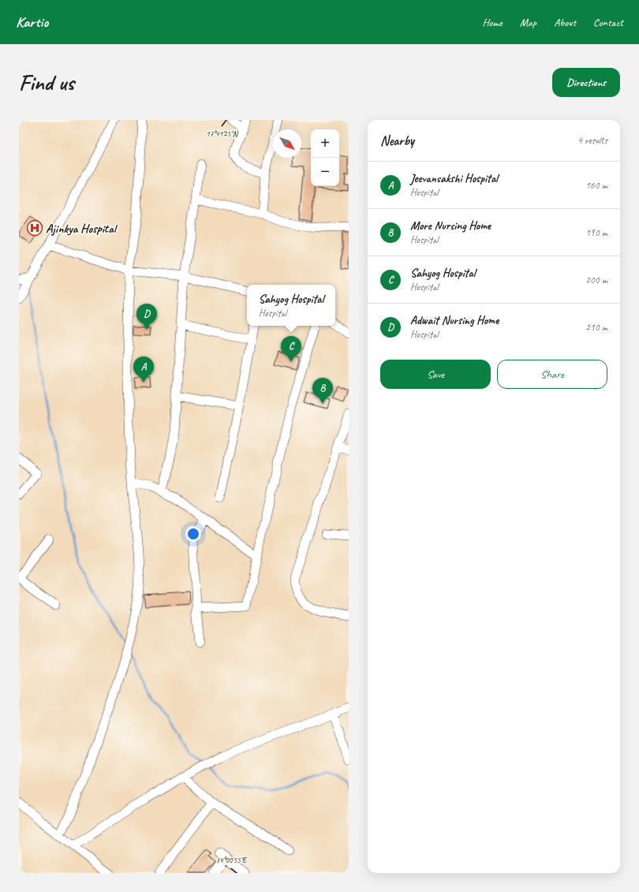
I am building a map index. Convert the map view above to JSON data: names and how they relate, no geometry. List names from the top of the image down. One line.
{"places":{"hospital":["Ajinkya Hospital"]},"north":"bottom right","page":{"header":"Kartio","nav":["Home","Map","About","Contact"],"buttons":["Directions",["Save","Share"]],"title":"Find us","heading":["Nearby","4 results"],"map_buttons":["+","−"],"list":[{"mark":"A","name":"Jeevansakshi Hospital","note":"Hospital","value":"160 m"},{"mark":"B","name":"More Nursing Home","note":"Hospital","value":"190 m"},{"mark":"C","name":"Sahyog Hospital","note":"Hospital","value":"200 m"},{"mark":"D","name":"Adwait Nursing Home","note":"Hospital","value":"210 m"}],"popup":["Sahyog Hospital","Hospital"],"pins":["D","C","A","B"]},"coordinates":["17°41'25\"N","74°00'55\"E"]}
